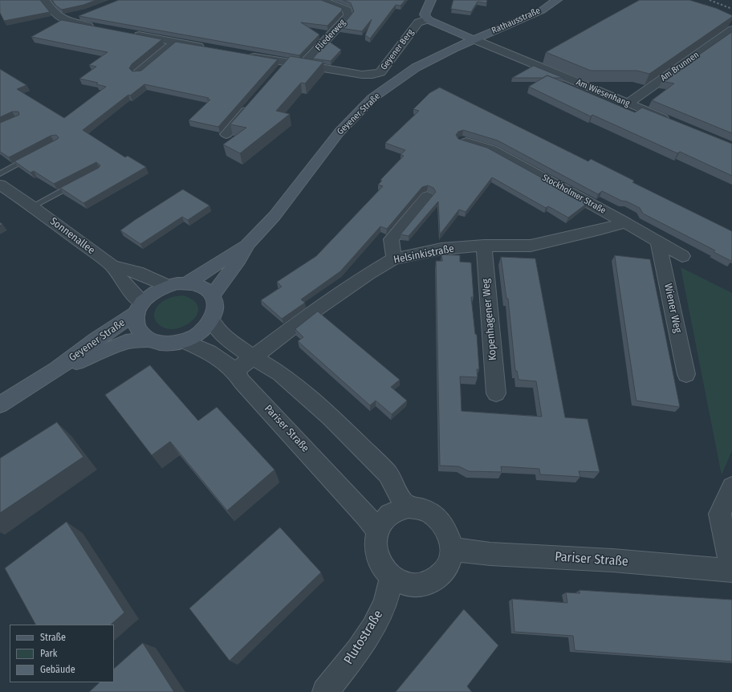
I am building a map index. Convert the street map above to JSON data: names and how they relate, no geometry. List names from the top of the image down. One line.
{"streets":{"street":["Rathausstraße","Fliederweg","Geyener Berg","Am Brunnen","Am Wiesenhang","Geyener Straße","Stockholmer Straße","Sonnenallee","Helsinkistraße","Wiener Weg","Kopenhagener Weg","Pariser Straße","Plutostraße"]},"crossings":[["Rathausstraße","Am Wiesenhang"],["Rathausstraße","Geyener Straße"],["Fliederweg","Geyener Berg"],["Am Brunnen","Am Wiesenhang"],["Am Wiesenhang","Geyener Straße"],["Geyener Straße","Sonnenallee"],["Geyener Straße","Pariser Straße"],["Stockholmer Straße","Helsinkistraße"],["Stockholmer Straße","Wiener Weg"],["Sonnenallee","Pariser Straße"],["Helsinkistraße","Kopenhagener Weg"],["Helsinkistraße","Pariser Straße"],["Pariser Straße","Plutostraße"]],"legend":["Straße","Park","Gebäude"]}
